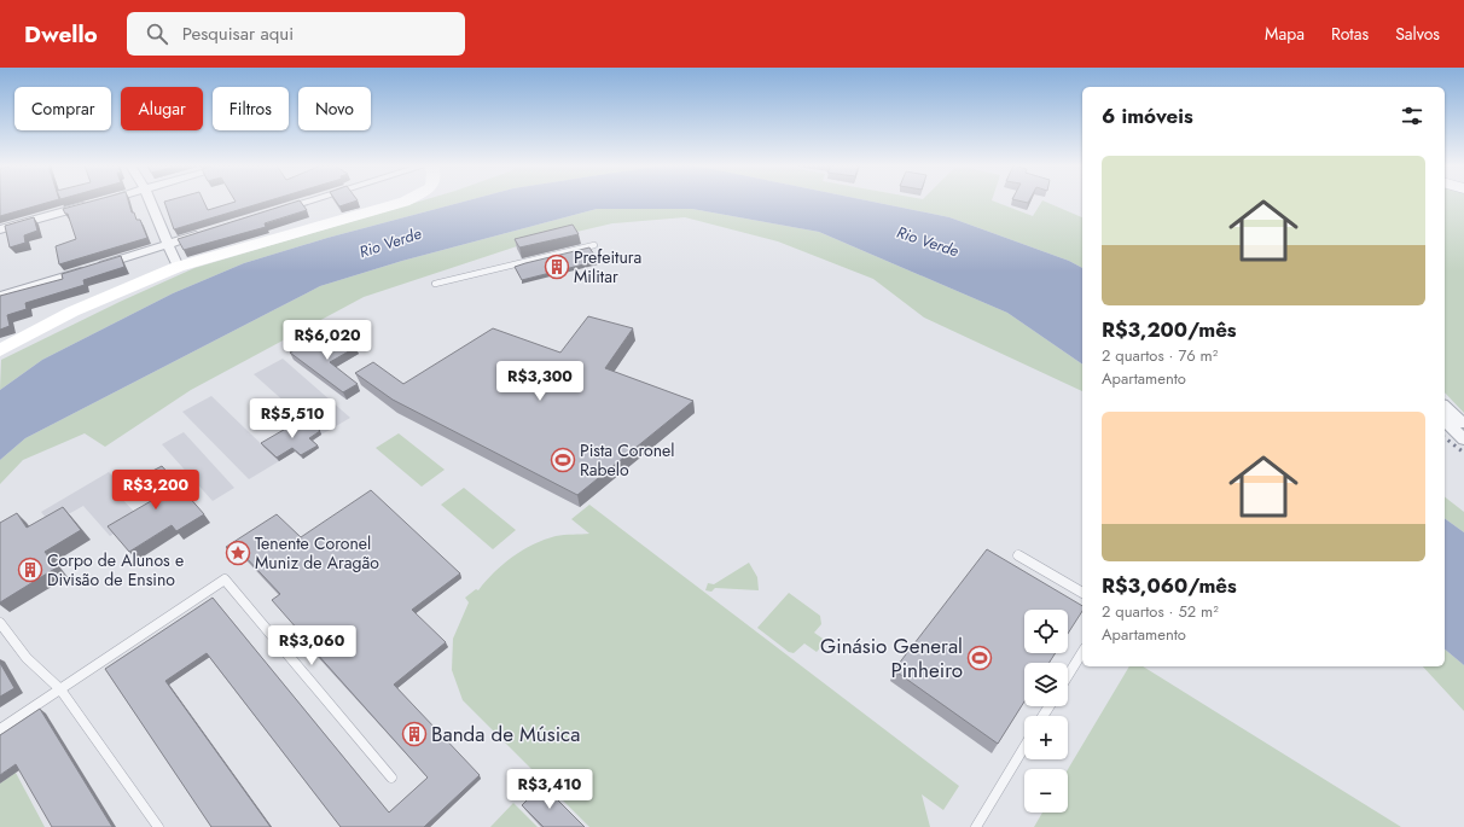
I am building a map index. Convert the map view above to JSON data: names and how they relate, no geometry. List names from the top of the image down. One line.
{"water":["Rio Verde"],"places":{"building":["Prefeitura Militar","Corpo de Alunos e Divisão de Ensino","Banda de Música"],"sports":["Pista Coronel Rabelo","Ginásio General Pinheiro"],"place":["Tenente Coronel Muniz de Aragão"]},"page":{"header":"Dwello","search":"Pesquisar aqui","nav":["Mapa","Rotas","Salvos"],"chip":["Comprar","Alugar","Filtros","Novo"],"heading":"6 imóveis","list":[{"name":"R$3,200/mês","note":"2 quartos · 76 m² · Apartamento"},{"name":"R$3,060/mês","note":"2 quartos · 52 m² · Apartamento"}],"price":["R$6,020","R$3,300","R$5,510","R$3,200","R$3,060","R$3,410"],"map_buttons":["+","−"]}}
